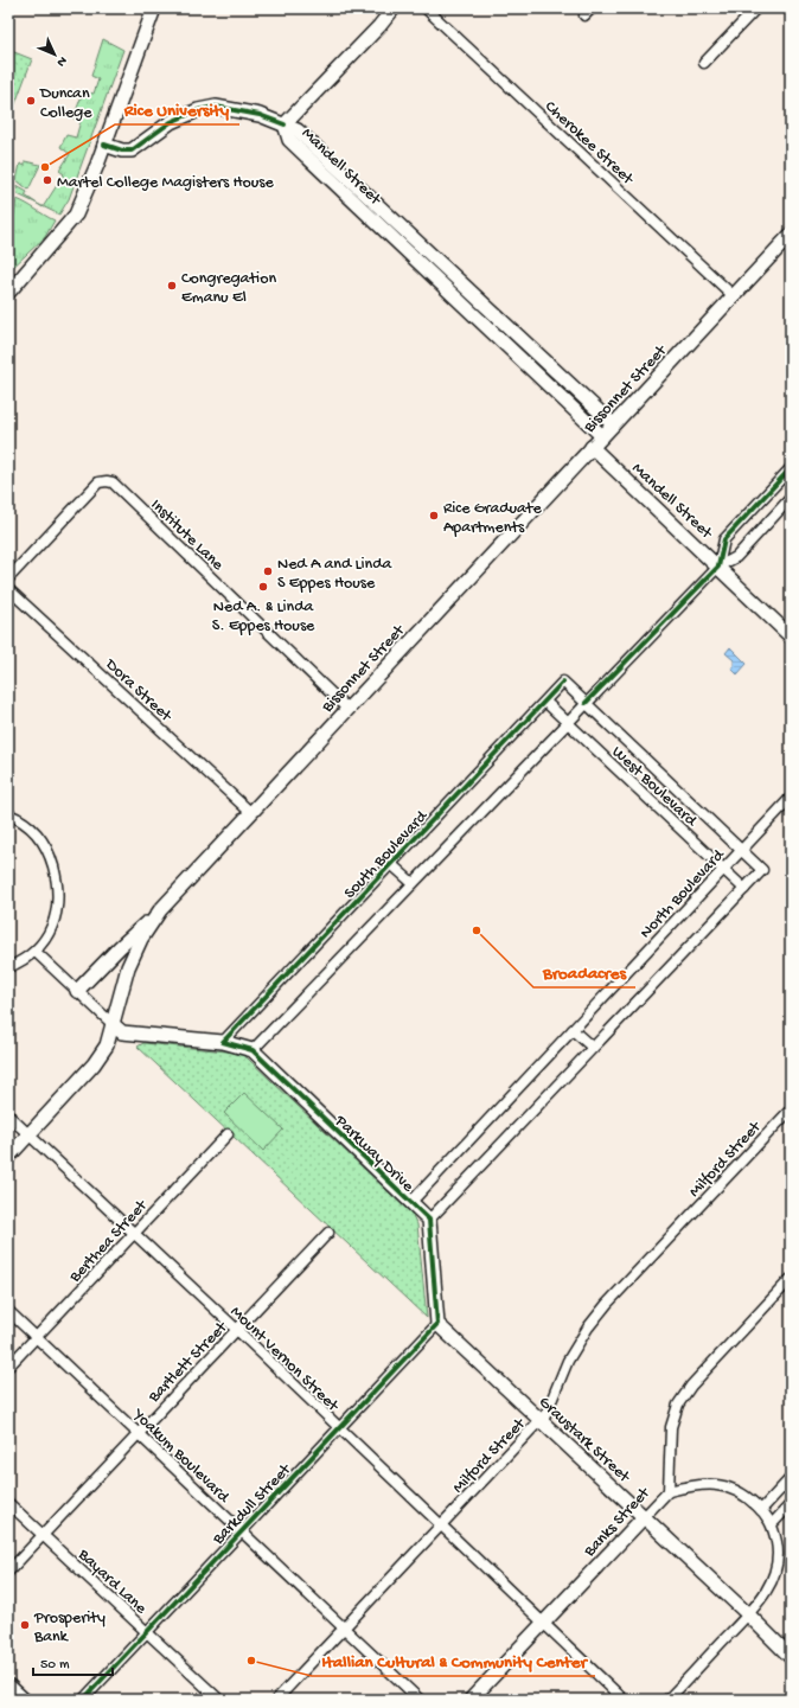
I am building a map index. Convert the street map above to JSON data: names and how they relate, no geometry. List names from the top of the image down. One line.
{"streets":{"street":["Cherokee Street","Mandell Street","Bissonnet Street","Institute Lane","Dora Street","West Boulevard","South Boulevard","North Boulevard","Parkway Drive","Milford Street","Berthea Street","Mount Vernon Street","Bartlett Street","Graustark Street","Yoakum Boulevard","Barkdull Street","Banks Street","Bayard Lane"]},"crossings":[["Cherokee Street","Bissonnet Street"],["Mandell Street","Bissonnet Street"],["Bissonnet Street","Institute Lane"],["Bissonnet Street","Dora Street"],["Bissonnet Street","Parkway Drive"],["Bissonnet Street","Mount Vernon Street"],["West Boulevard","South Boulevard"],["West Boulevard","North Boulevard"],["South Boulevard","Parkway Drive"],["North Boulevard","Parkway Drive"],["Milford Street","Mount Vernon Street"],["Milford Street","Graustark Street"],["Milford Street","Yoakum Boulevard"],["Berthea Street","Mount Vernon Street"],["Berthea Street","Yoakum Boulevard"],["Mount Vernon Street","Bartlett Street"],["Mount Vernon Street","Barkdull Street"],["Mount Vernon Street","Banks Street"],["Bartlett Street","Yoakum Boulevard"],["Bartlett Street","Bayard Lane"],["Graustark Street","Barkdull Street"],["Graustark Street","Banks Street"],["Yoakum Boulevard","Barkdull Street"],["Barkdull Street","Bayard Lane"]],"places":["Duncan College","Rice University","Martel College Magisters House","Congregation Emanu El","Rice Graduate Apartments","Ned A and Linda S Eppes House","Ned A. & Linda S. Eppes House","Broadacres","Prosperity Bank","Itallian Cultural & Community Center"],"scale_bar":"50 m","north":"bottom right"}
